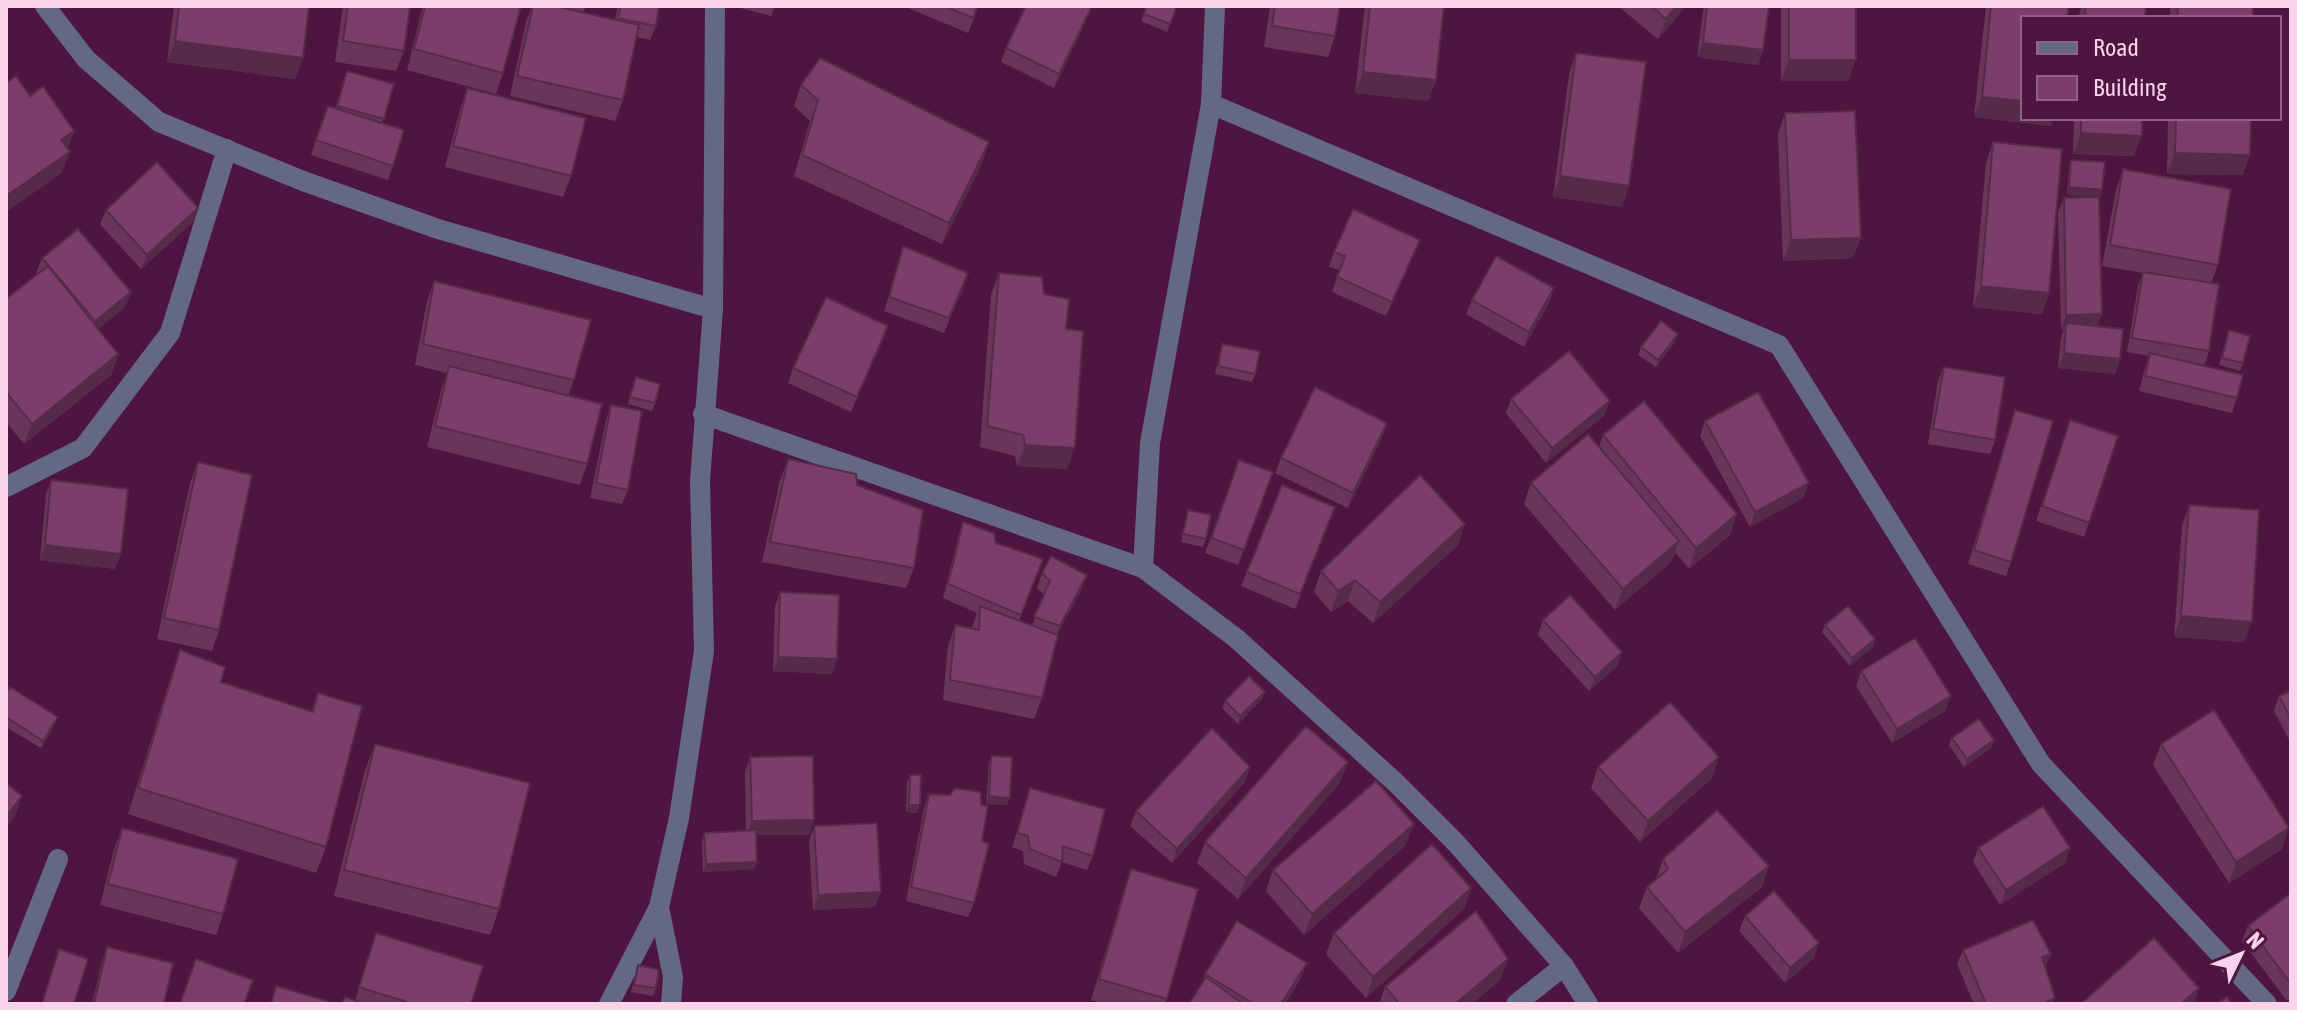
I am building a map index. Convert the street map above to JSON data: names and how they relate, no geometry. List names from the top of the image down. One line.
{"legend":["Road","Building"],"north":"top right"}
